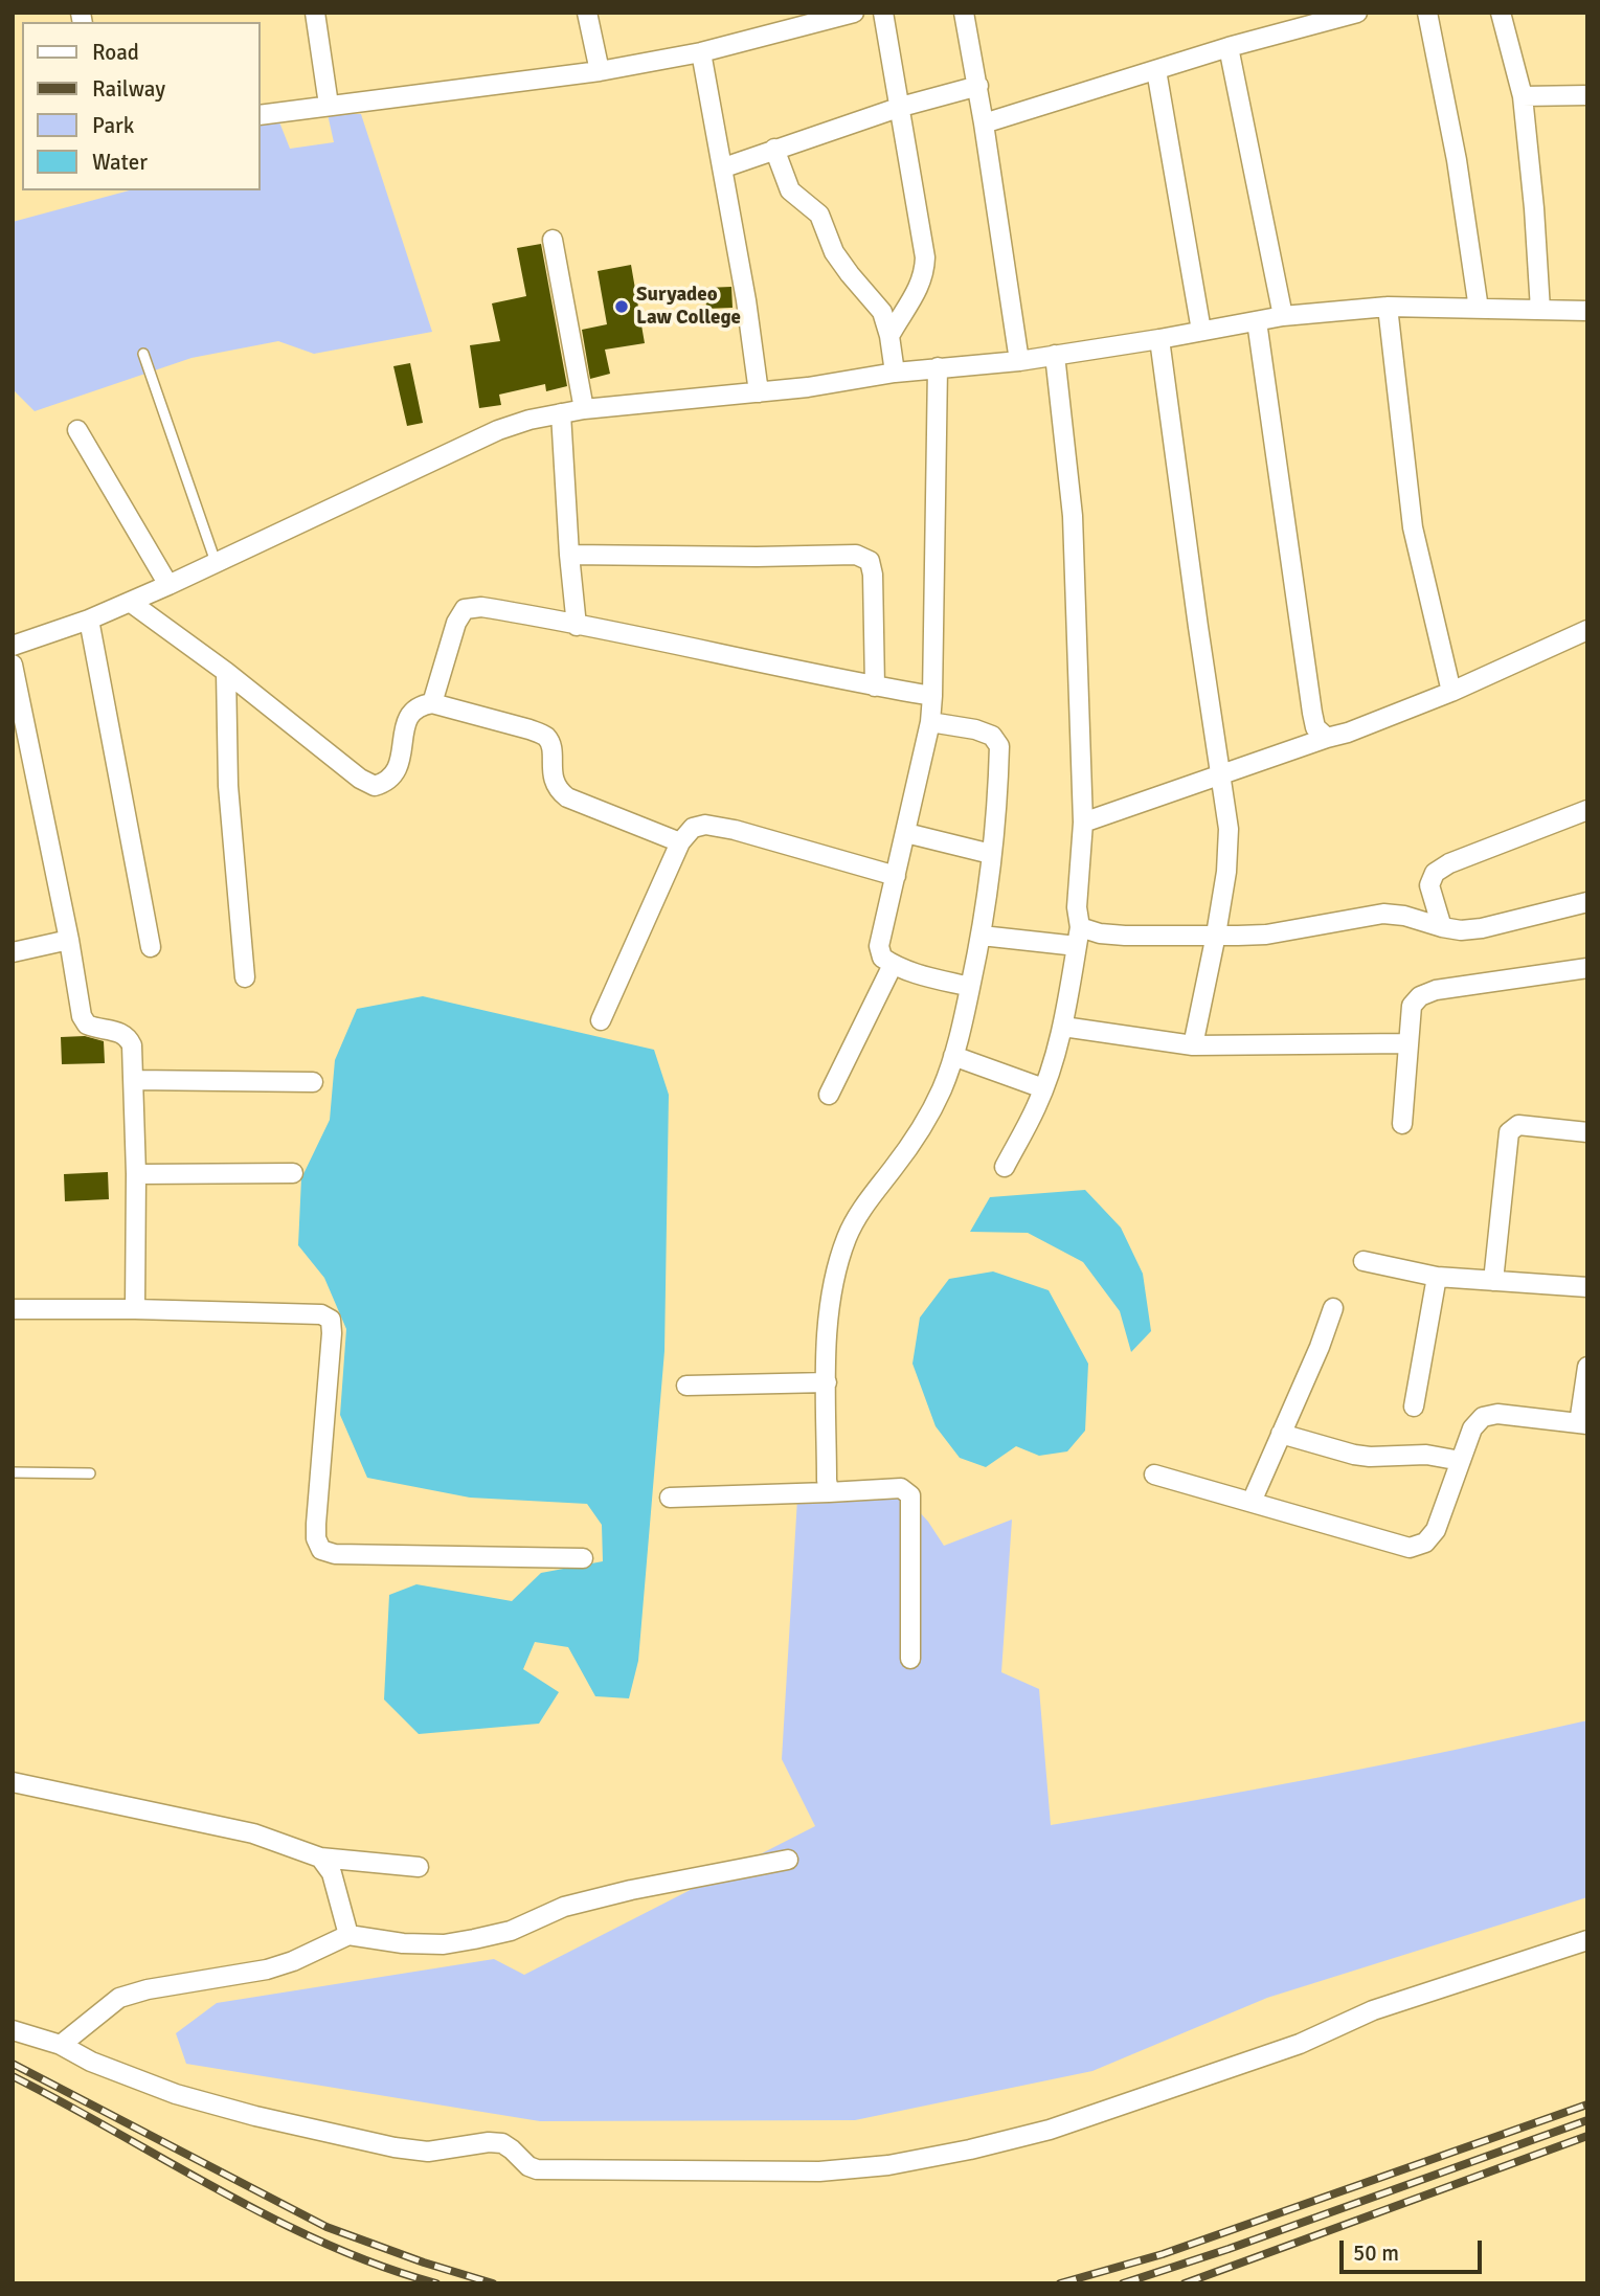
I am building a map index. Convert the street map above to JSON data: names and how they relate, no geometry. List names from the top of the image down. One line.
{"places":["Suryadeo Law College"],"legend":["Road","Railway","Park","Water"],"scale_bar":"50 m"}
